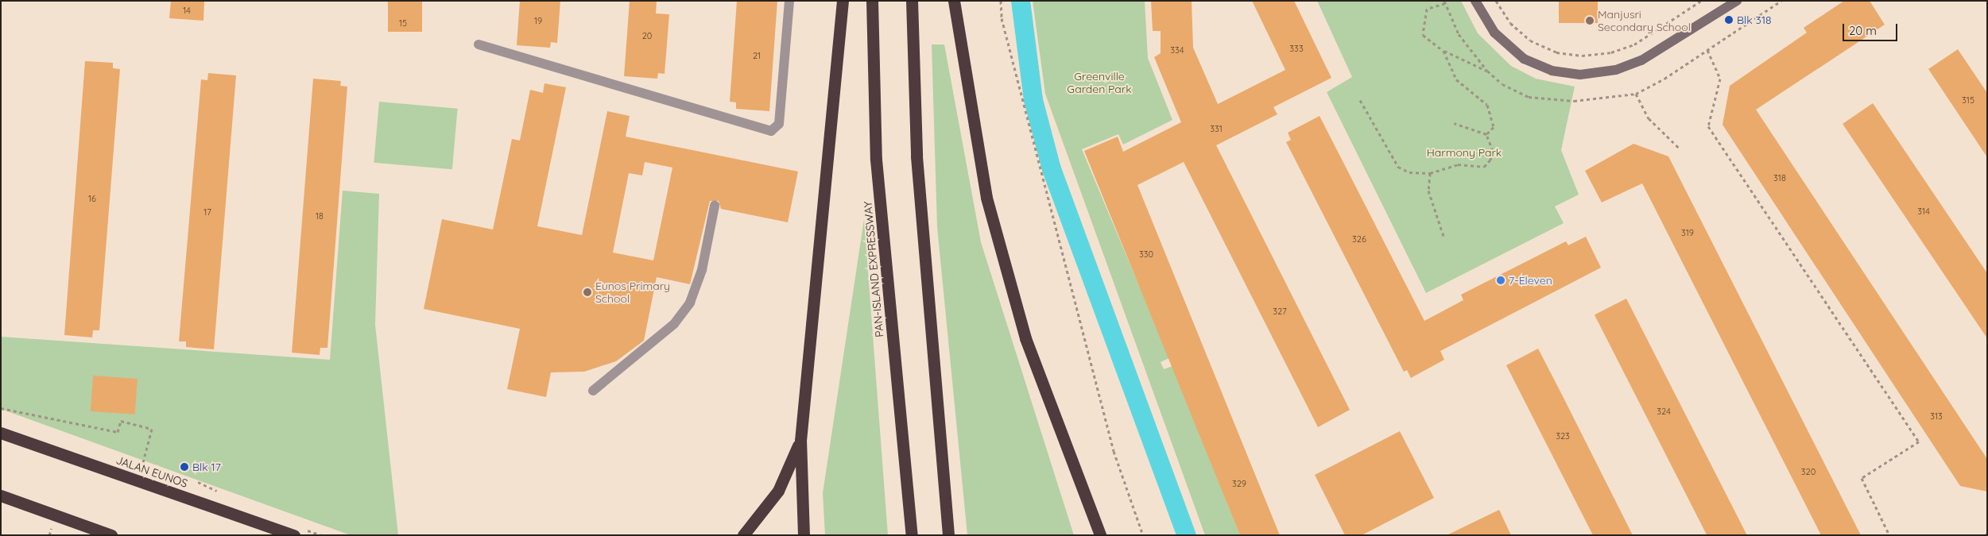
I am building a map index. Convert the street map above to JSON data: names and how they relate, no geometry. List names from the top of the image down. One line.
{"streets":{"highway":["PAN-ISLAND EXPRESSWAY","JALAN EUNOS"]},"parks":["Greenville Garden Park","Harmony Park"],"places":["Blk 318","Manjusri Secondary School","7-Eleven","Eunos Primary School","Blk 17"],"house_numbers":["14","19","15","20","333","334","21","315","331","318","16","314","17","18","319","326","330","327","324","313","323","320","329"],"scale_bar":"20 m"}
